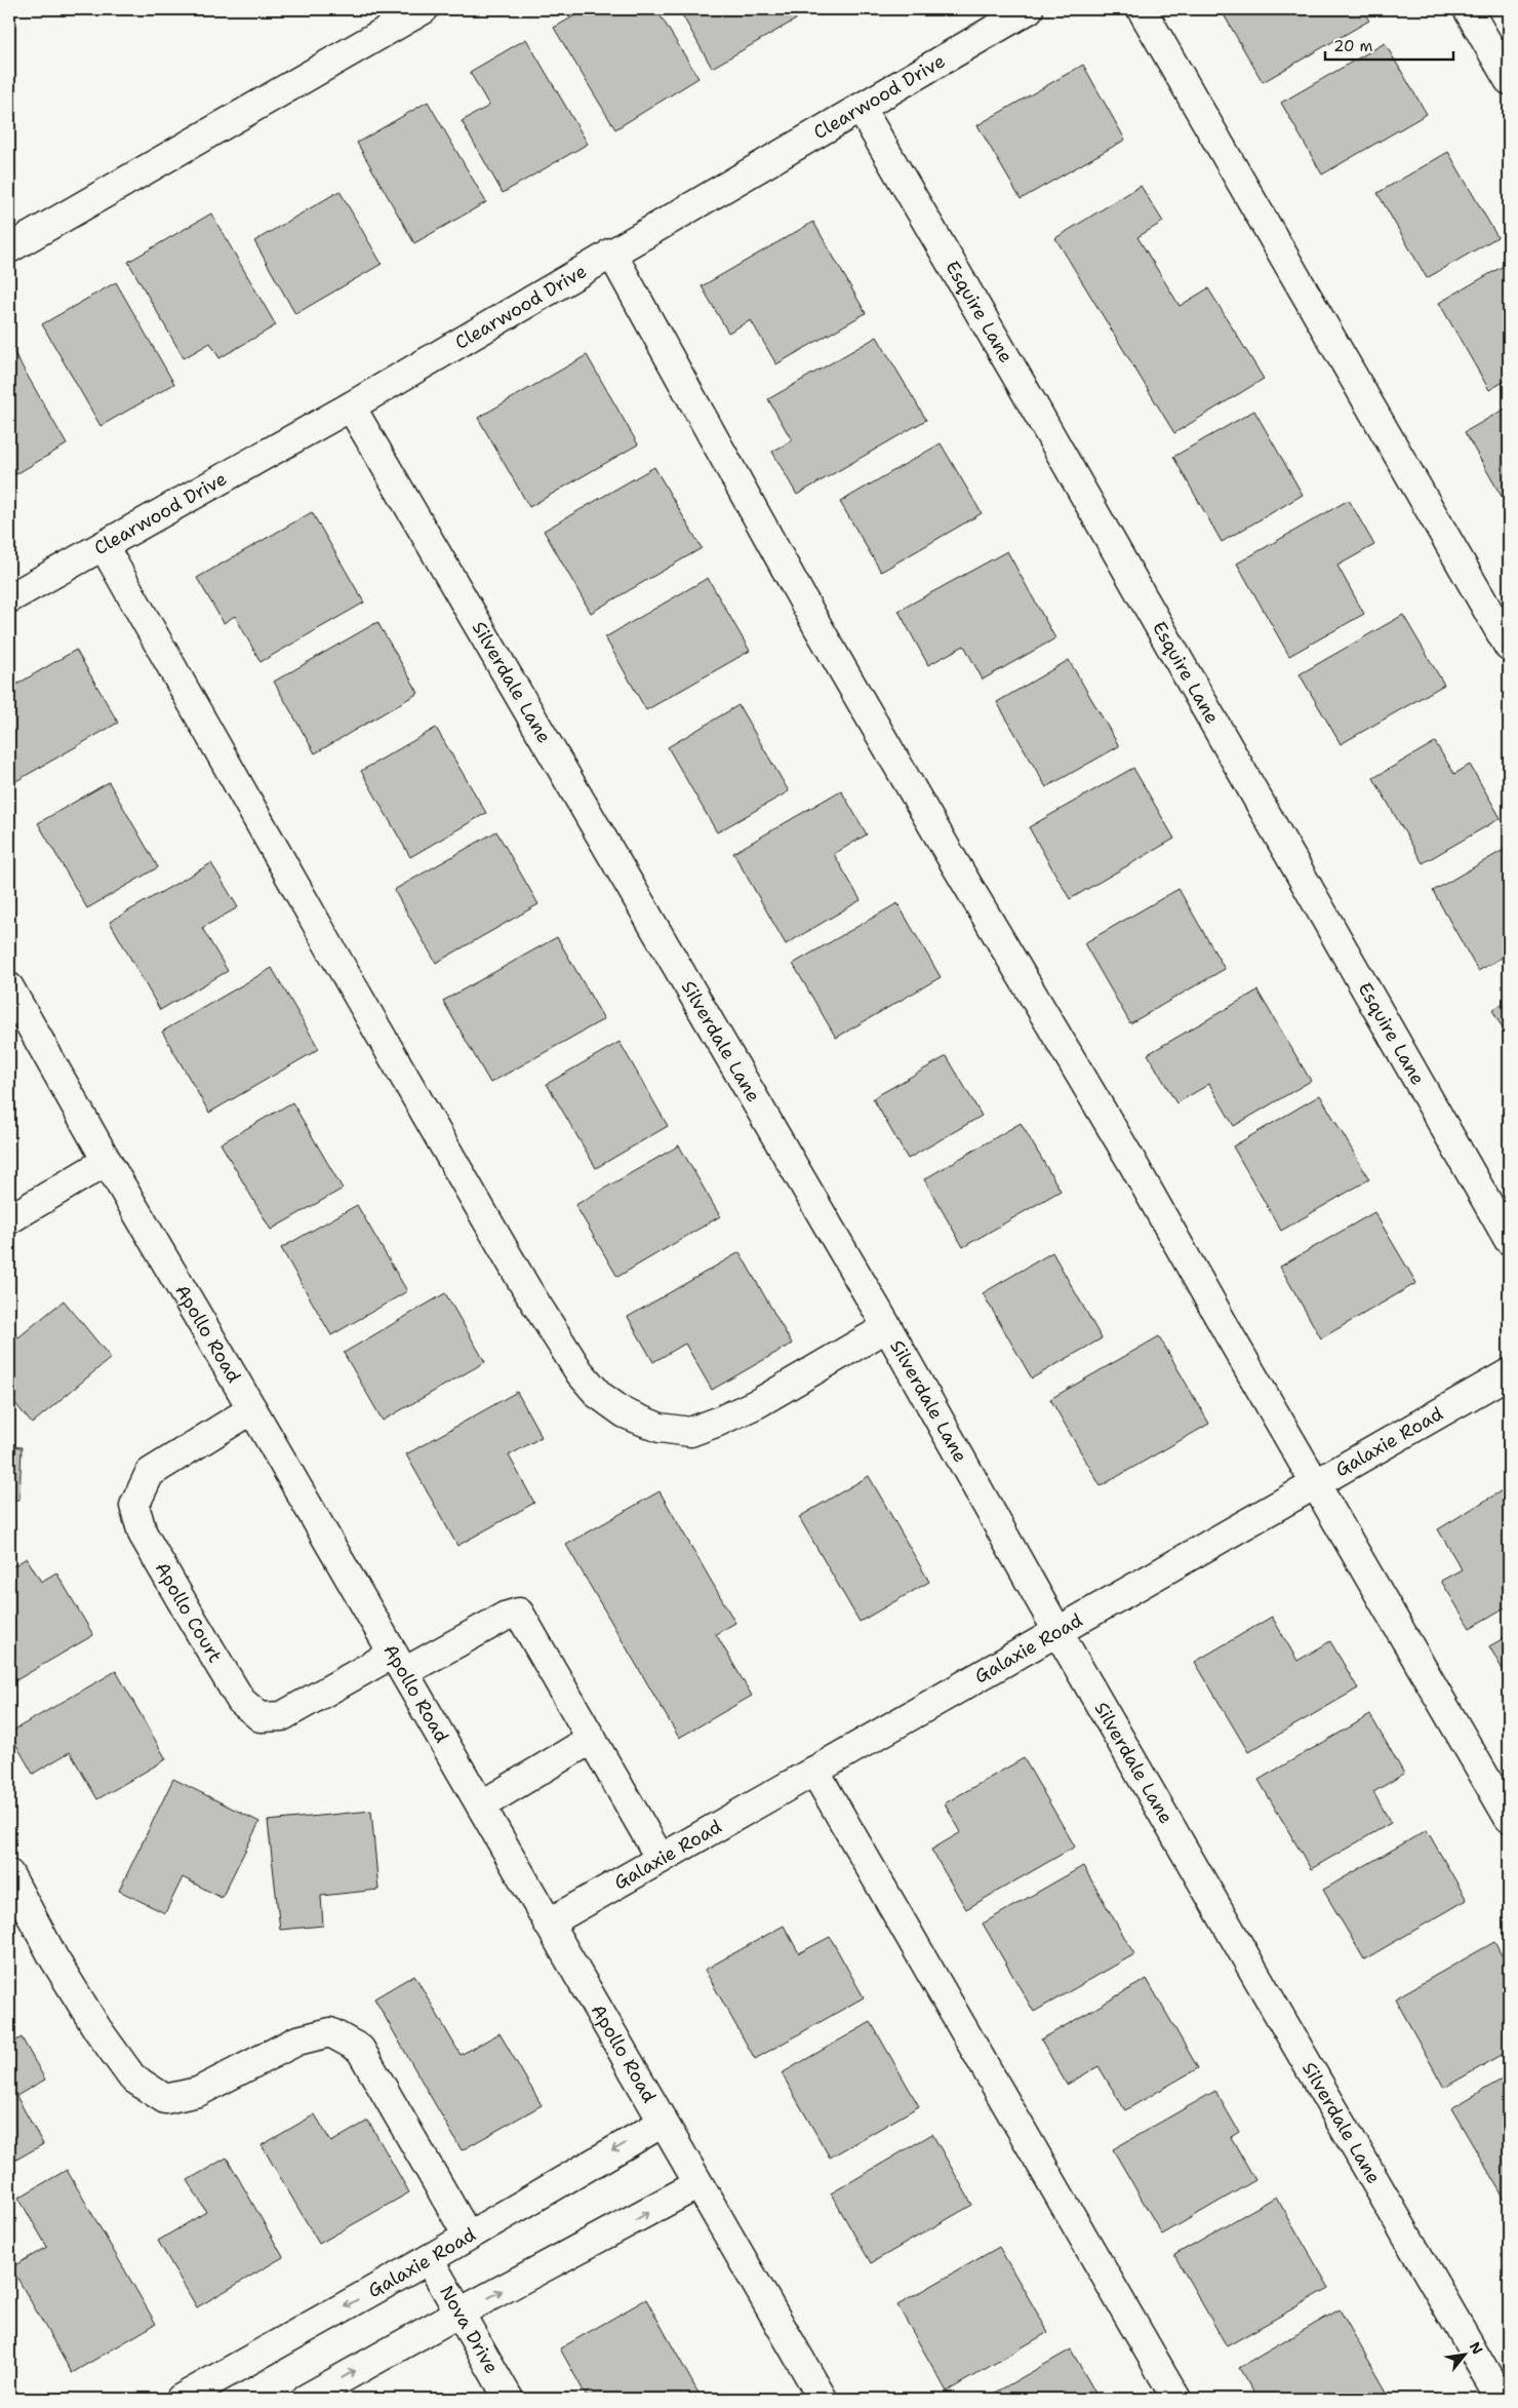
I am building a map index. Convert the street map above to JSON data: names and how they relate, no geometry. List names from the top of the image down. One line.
{"streets":{"street":["Clearwood Drive","Esquire Lane","Silverdale Lane","Apollo Road","Galaxie Road","Apollo Court","Nova Drive"]},"crossings":[["Clearwood Drive","Esquire Lane"],["Clearwood Drive","Silverdale Lane"],["Silverdale Lane","Galaxie Road"],["Apollo Road","Galaxie Road"],["Apollo Road","Apollo Court"],["Galaxie Road","Nova Drive"]],"scale_bar":"20 m","north":"top right"}
